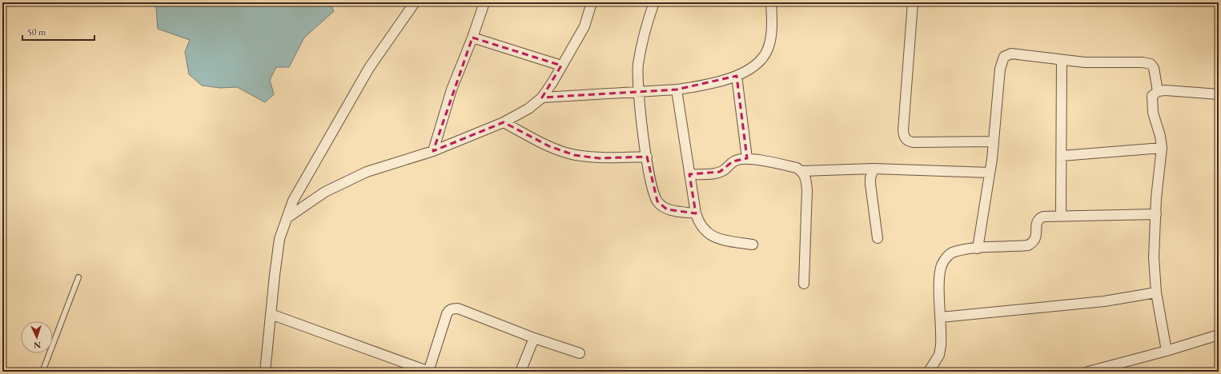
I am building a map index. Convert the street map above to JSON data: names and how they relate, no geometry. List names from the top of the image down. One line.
{"scale_bar":"50 m","north":"bottom"}
